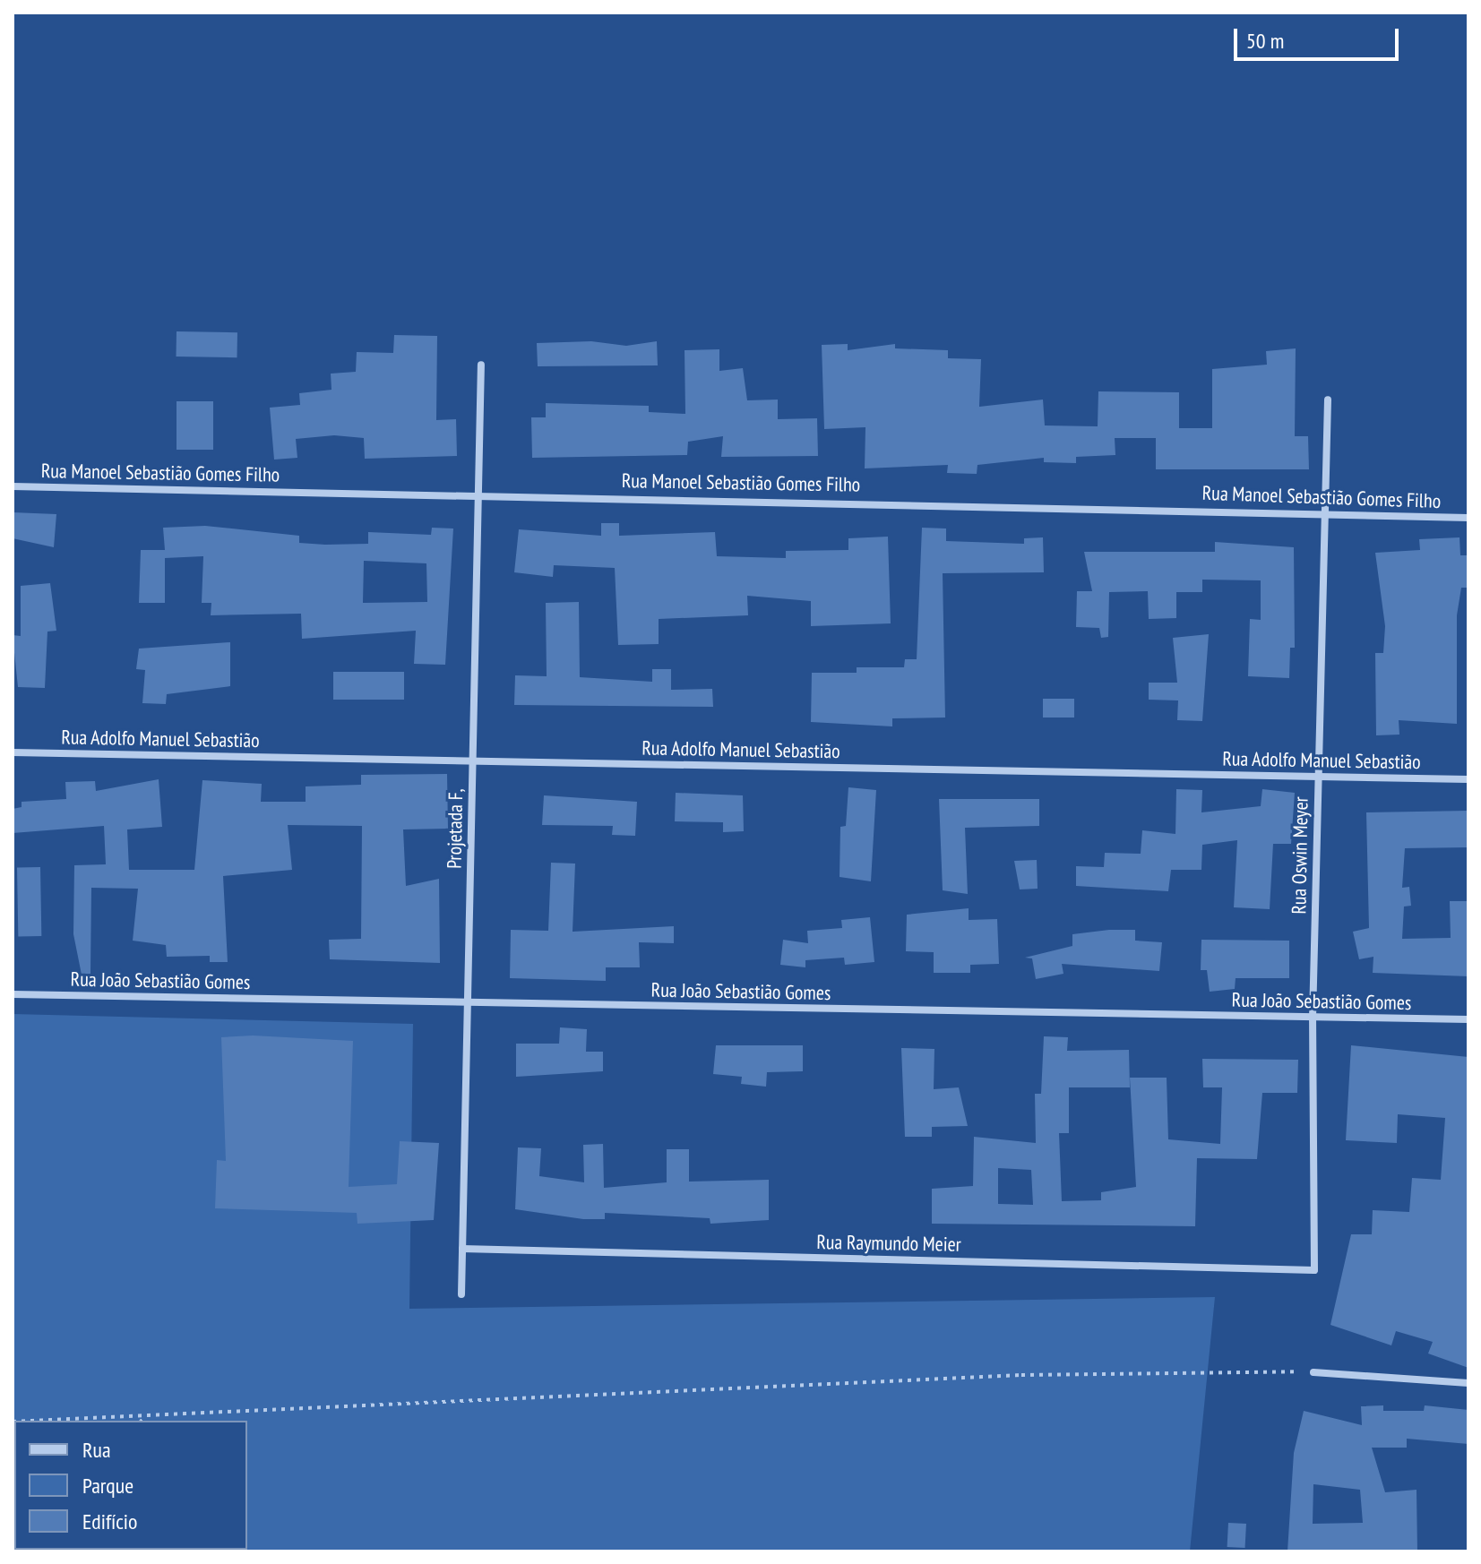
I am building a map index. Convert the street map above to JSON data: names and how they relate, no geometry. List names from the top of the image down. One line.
{"streets":{"street":["Rua Manoel Sebastião Gomes Filho","Rua Adolfo Manuel Sebastião","Projetada F,","Rua Oswin Meyer","Rua João Sebastião Gomes","Rua Raymundo Meier"]},"crossings":[["Rua Manoel Sebastião Gomes Filho","Projetada F,"],["Rua Manoel Sebastião Gomes Filho","Rua Oswin Meyer"],["Rua Adolfo Manuel Sebastião","Projetada F,"],["Rua Adolfo Manuel Sebastião","Rua Oswin Meyer"],["Projetada F,","Rua João Sebastião Gomes"],["Projetada F,","Rua Raymundo Meier"],["Rua Oswin Meyer","Rua João Sebastião Gomes"],["Rua Oswin Meyer","Rua Raymundo Meier"]],"legend":["Rua","Parque","Edifício"],"scale_bar":"50 m"}
